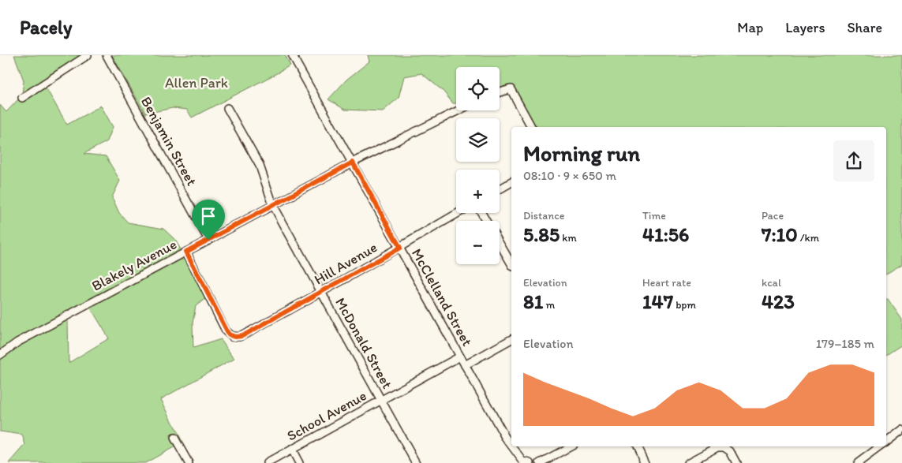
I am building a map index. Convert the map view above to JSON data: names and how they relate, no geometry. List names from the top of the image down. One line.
{"streets":{"street":["Benjamin Street","Hill Avenue","Blakely Avenue","McClelland Street","McDonald Street","School Avenue"]},"crossings":[["Benjamin Street","Blakely Avenue"],["Hill Avenue","Blakely Avenue"],["Hill Avenue","McClelland Street"],["Hill Avenue","McDonald Street"],["Blakely Avenue","McClelland Street"],["Blakely Avenue","McDonald Street"],["McClelland Street","School Avenue"],["McDonald Street","School Avenue"]],"parks":["Allen Park"],"page":{"header":"Pacely","nav":["Map","Layers","Share"],"map_buttons":["+","−"],"heading":["Morning run","08:10 · 9 × 650 m"],"stats":[["Distance","5.85 km"],["Time","41:56"],["Pace","7:10 /km"],["Elevation","81 m"],["Heart rate","147 bpm"],["kcal","423"]],"chart":["Elevation","179–185 m"]}}
